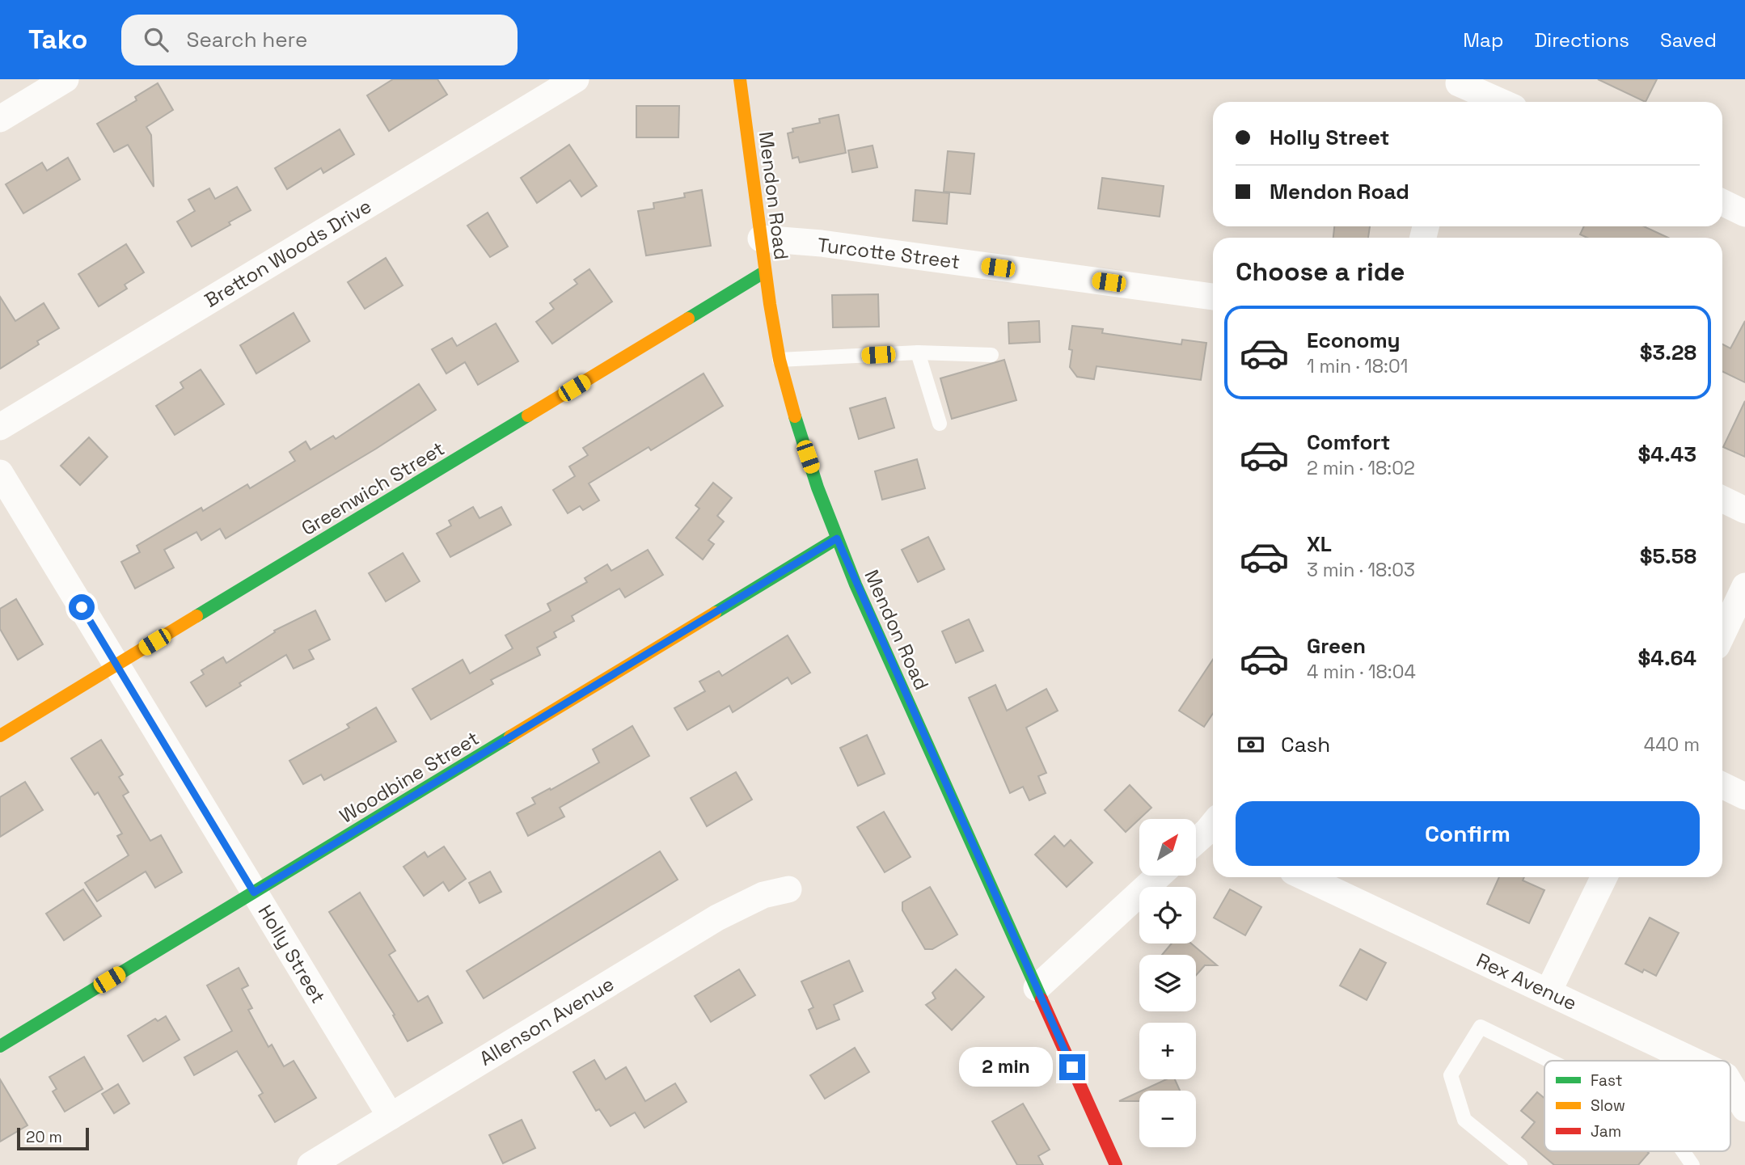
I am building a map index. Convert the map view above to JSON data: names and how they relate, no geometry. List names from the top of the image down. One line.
{"streets":{"street":["Mendon Road","Bretton Woods Drive","Turcotte Street","Greenwich Street","Woodbine Street","Holly Street","Rex Avenue","Allenson Avenue"]},"crossings":[["Mendon Road","Turcotte Street"],["Mendon Road","Greenwich Street"],["Mendon Road","Woodbine Street"],["Greenwich Street","Holly Street"],["Woodbine Street","Holly Street"],["Holly Street","Allenson Avenue"]],"legend":["Fast","Slow","Jam"],"scale_bar":"20 m","north":"top right","page":{"header":"Tako","search":"Search here","nav":["Map","Directions","Saved"],"banner":["Holly Street","Mendon Road"],"heading":"Choose a ride","list":[{"name":"Economy","note":"1 min · 18:01","value":"$3.28"},{"name":"Comfort","note":"2 min · 18:02","value":"$4.43"},{"name":"XL","note":"3 min · 18:03","value":"$5.58"},{"name":"Green","note":"4 min · 18:04","value":"$4.64"}],"pay":["Cash","440 m"],"buttons":"Confirm","map_buttons":["+","−"],"bubble":"2 min","scale":"20 m"}}
